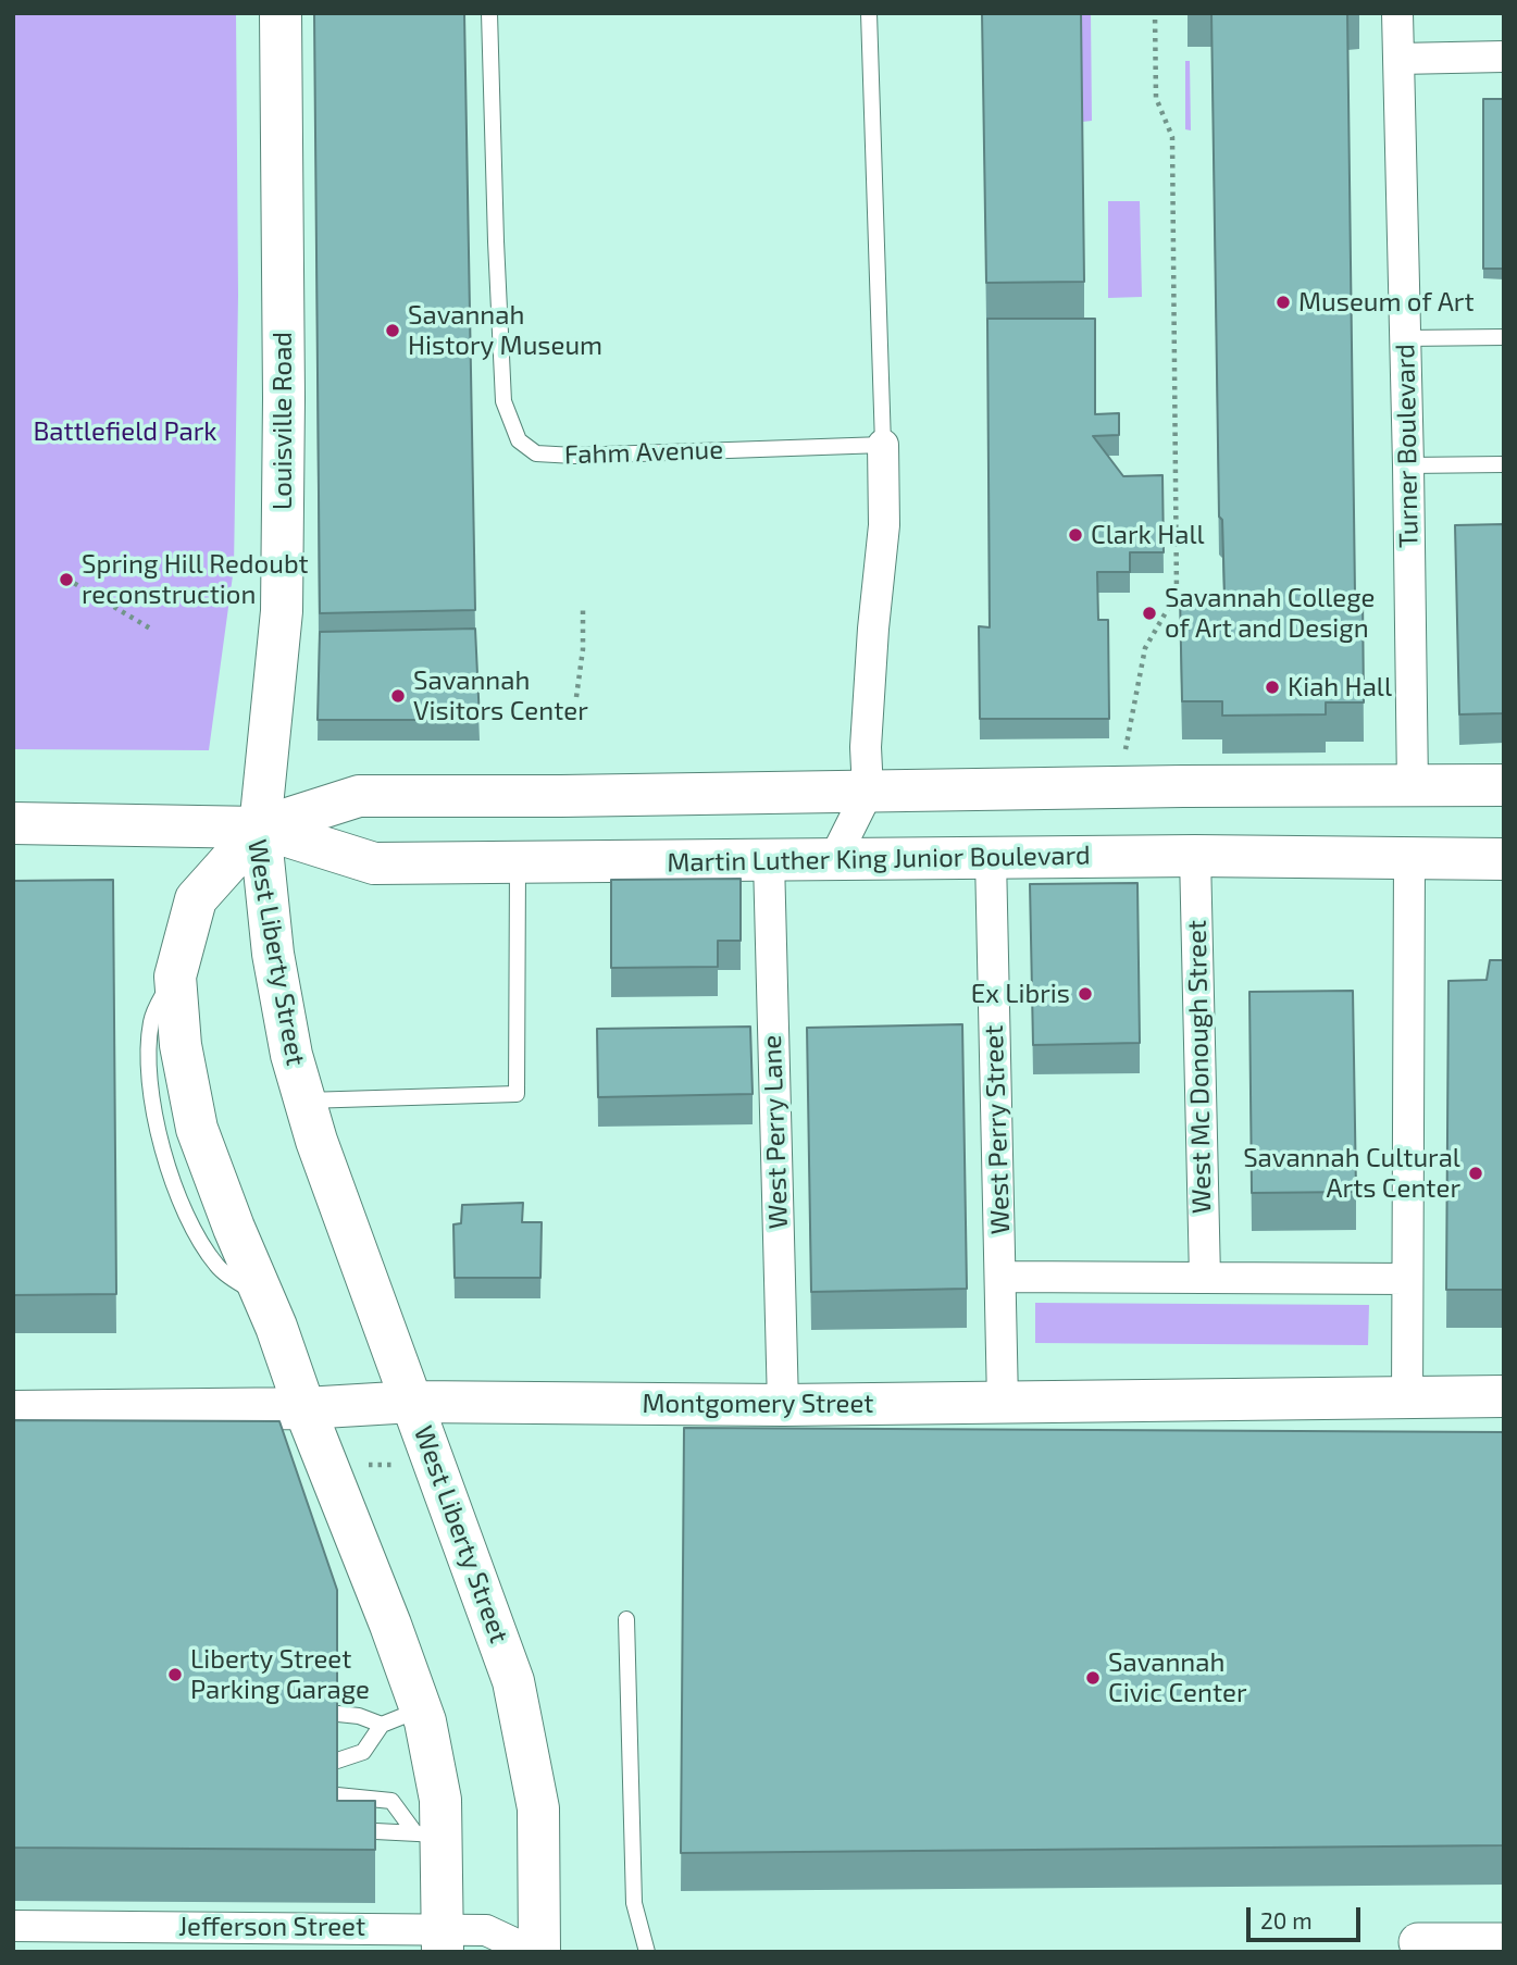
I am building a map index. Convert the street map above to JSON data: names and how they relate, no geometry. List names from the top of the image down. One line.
{"streets":{"main road":["Louisville Road","Martin Luther King Junior Boulevard","West Liberty Street","Montgomery Street"],"street":["Turner Boulevard","West Mc Donough Street","West Perry Street","West Perry Lane","Jefferson Street"],"lane":["Fahm Avenue"]},"crossings":[["Louisville Road","Martin Luther King Junior Boulevard"],["Louisville Road","West Liberty Street"],["Turner Boulevard","Martin Luther King Junior Boulevard"],["Martin Luther King Junior Boulevard","West Liberty Street"],["Martin Luther King Junior Boulevard","West Mc Donough Street"],["Martin Luther King Junior Boulevard","West Perry Street"],["Martin Luther King Junior Boulevard","West Perry Lane"],["West Liberty Street","Montgomery Street"],["West Liberty Street","Jefferson Street"],["West Perry Street","Montgomery Street"],["West Perry Lane","Montgomery Street"]],"parks":["Battlefield Park"],"places":["Museum of Art","Savannah History Museum","Clark Hall","Spring Hill Redoubt reconstruction","Savannah College of Art and Design","Kiah Hall","Savannah Visitors Center","Ex Libris","Savannah Cultural Arts Center","Liberty Street Parking Garage","Savannah Civic Center"],"scale_bar":"20 m"}
